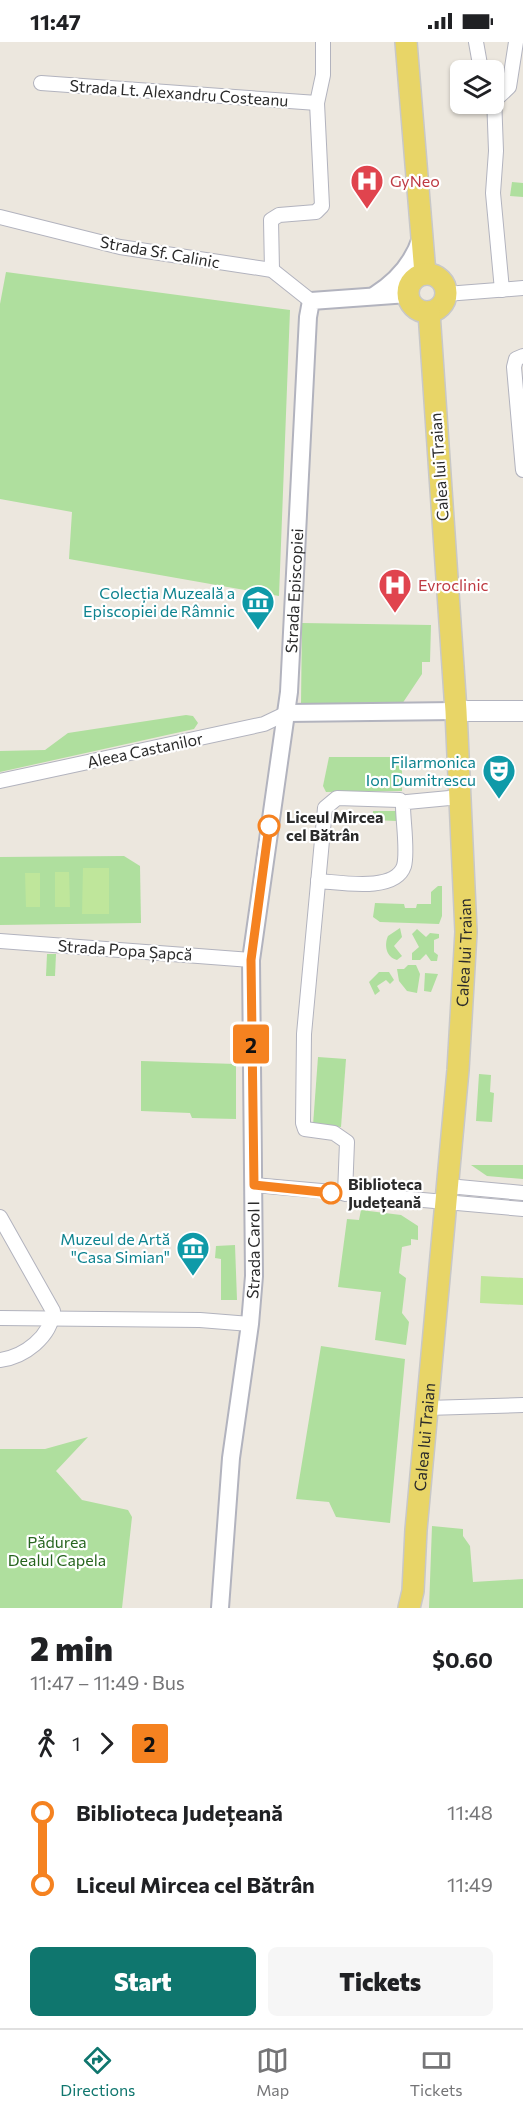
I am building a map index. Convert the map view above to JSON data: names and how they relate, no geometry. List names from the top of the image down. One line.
{"streets":{"main road":["Calea lui Traian"],"street":["Strada Lt. Alexandru Costeanu","Strada Sf. Calinic","Strada Episcopiei","Aleea Castanilor","Strada Popa Șapcă","Strada Carol I"]},"crossings":[["Strada Sf. Calinic","Strada Episcopiei"],["Strada Episcopiei","Aleea Castanilor"],["Strada Episcopiei","Strada Carol I"],["Aleea Castanilor","Strada Carol I"],["Strada Popa Șapcă","Strada Carol I"]],"parks":["Pădurea Dealul Capela"],"places":{"hospital":["GyNeo","Evroclinic"],"museum":["Colecția Muzeală a Episcopiei de Râmnic","Muzeul de Artă \"Casa Simian\""],"theatre":["Filarmonica Ion Dumitrescu"],"other":["Liceul Mircea cel Bătrân","Biblioteca Județeană"]},"lines":["bus line 2"],"page":{"status":"11:47","on_map":"2","heading":["2 min","11:47 – 11:49 · Bus","$0.60"],"legs":["1","2"],"list":[{"name":"Biblioteca Județeană","value":"11:48"},{"name":"Liceul Mircea cel Bătrân","value":"11:49"}],"buttons":["Start","Tickets"],"tabs":["Directions","Map","Tickets"]}}
